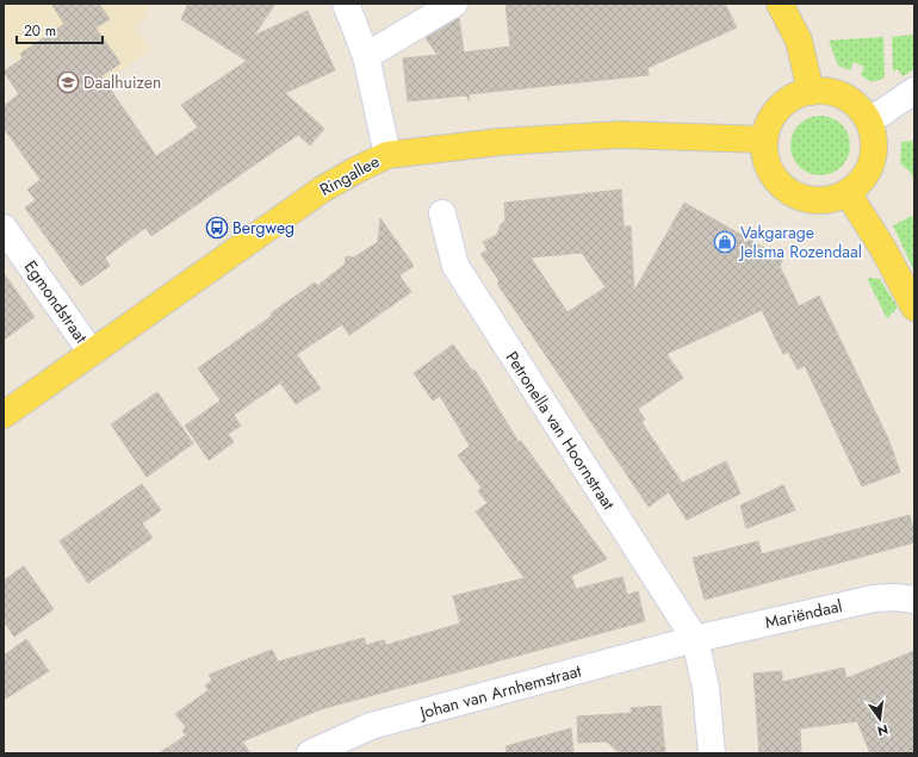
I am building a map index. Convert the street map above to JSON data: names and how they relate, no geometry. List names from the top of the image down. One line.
{"streets":{"main road":["Ringallee"],"street":["Egmondstraat","Petronella van Hoornstraat","Mariëndaal","Johan van Arnhemstraat"]},"crossings":[["Ringallee","Egmondstraat"],["Petronella van Hoornstraat","Mariëndaal"],["Petronella van Hoornstraat","Johan van Arnhemstraat"],["Mariëndaal","Johan van Arnhemstraat"]],"places":{"school or university":["Daalhuizen"],"bus stop":["Bergweg"],"shop":["Vakgarage Jelsma Rozendaal"]},"scale_bar":"20 m","north":"bottom"}
